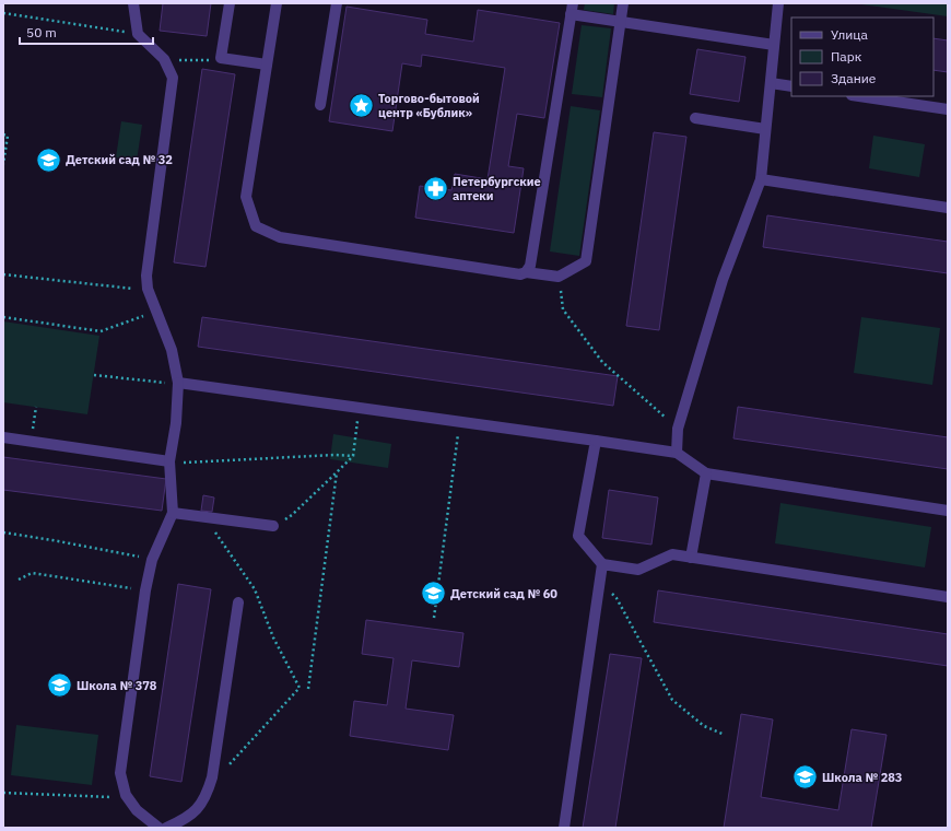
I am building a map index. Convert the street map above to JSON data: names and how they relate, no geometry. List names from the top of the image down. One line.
{"places":{"place":["Торгово-бытовой центр «Бублик»"],"school or university":["Детский сад № 32","Детский сад № 60","Школа № 378","Школа № 283"],"pharmacy":["Петербургские аптеки"]},"legend":["Улица","Парк","Здание"],"scale_bar":"50 m"}
